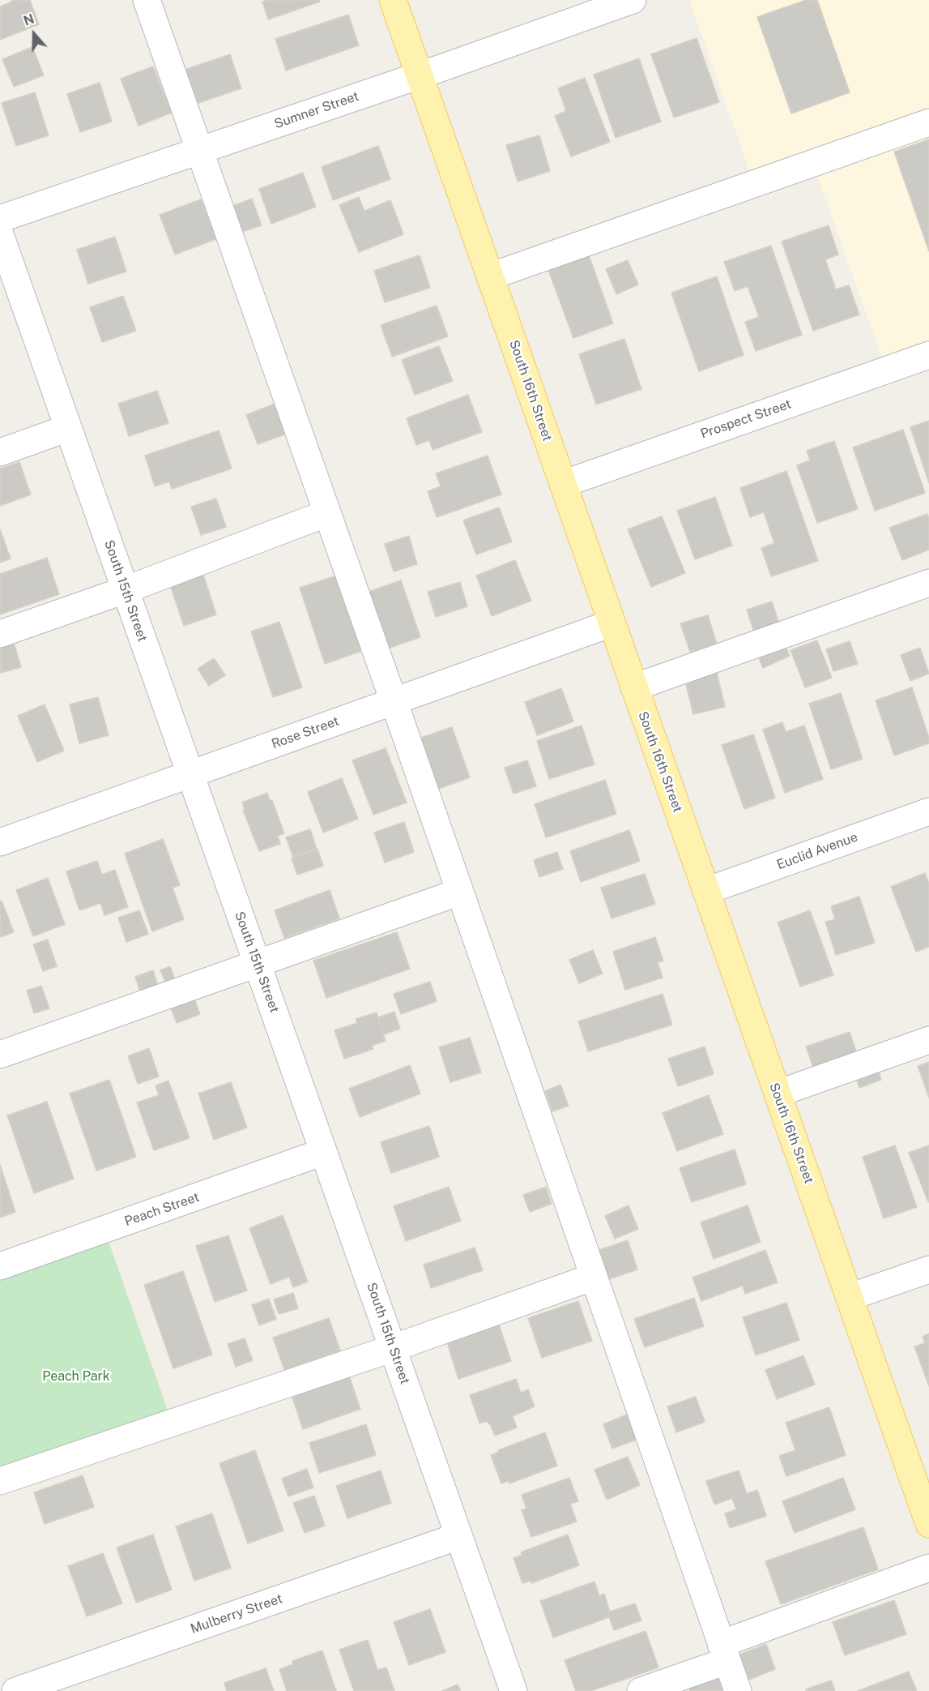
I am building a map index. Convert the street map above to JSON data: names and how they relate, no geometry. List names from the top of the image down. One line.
{"streets":{"main road":["South 16th Street"],"street":["Sumner Street","Prospect Street","South 15th Street","Rose Street","Euclid Avenue","Peach Street","Mulberry Street"]},"crossings":[["Sumner Street","South 16th Street"],["South 16th Street","Prospect Street"],["South 16th Street","Rose Street"],["South 16th Street","Euclid Avenue"],["South 15th Street","Rose Street"],["South 15th Street","Peach Street"],["South 15th Street","Mulberry Street"]],"parks":["Peach Park"],"north":"top"}
